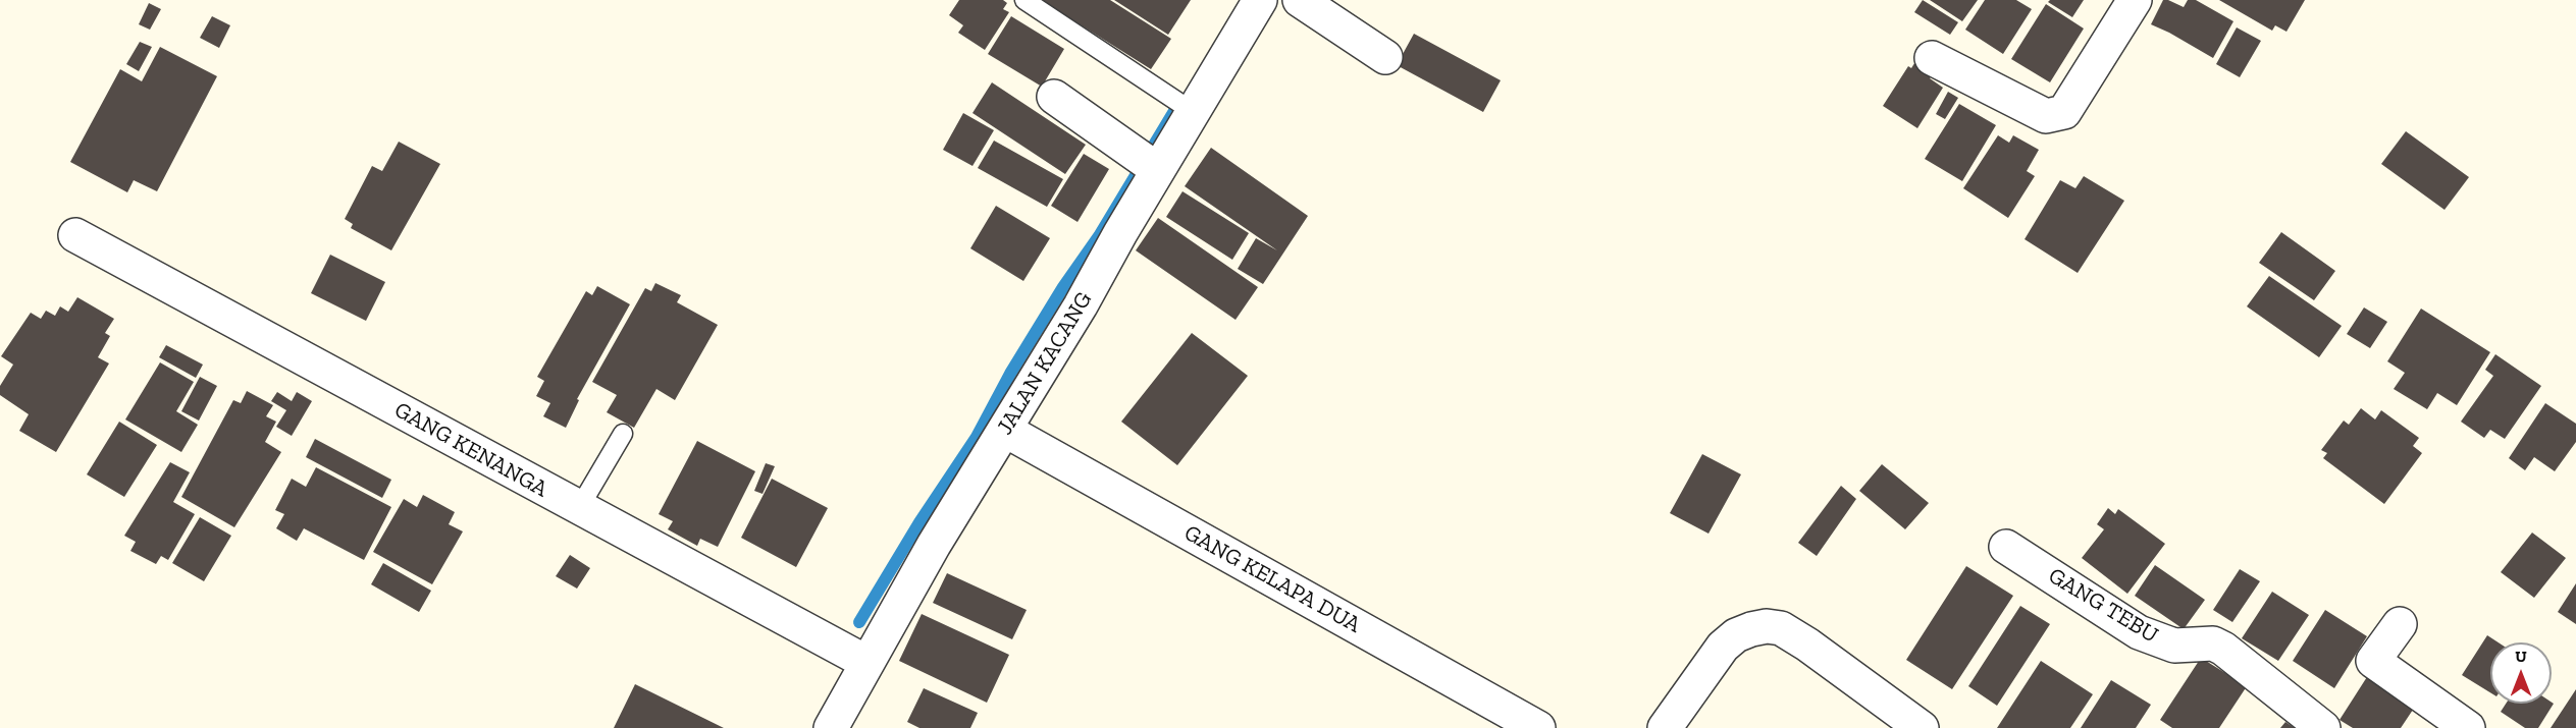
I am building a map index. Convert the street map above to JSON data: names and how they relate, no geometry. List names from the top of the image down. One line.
{"streets":{"street":["JALAN KACANG","GANG KENANGA","GANG KELAPA DUA","GANG TEBU"]},"crossings":[["JALAN KACANG","GANG KENANGA"],["JALAN KACANG","GANG KELAPA DUA"]],"north":"top"}
